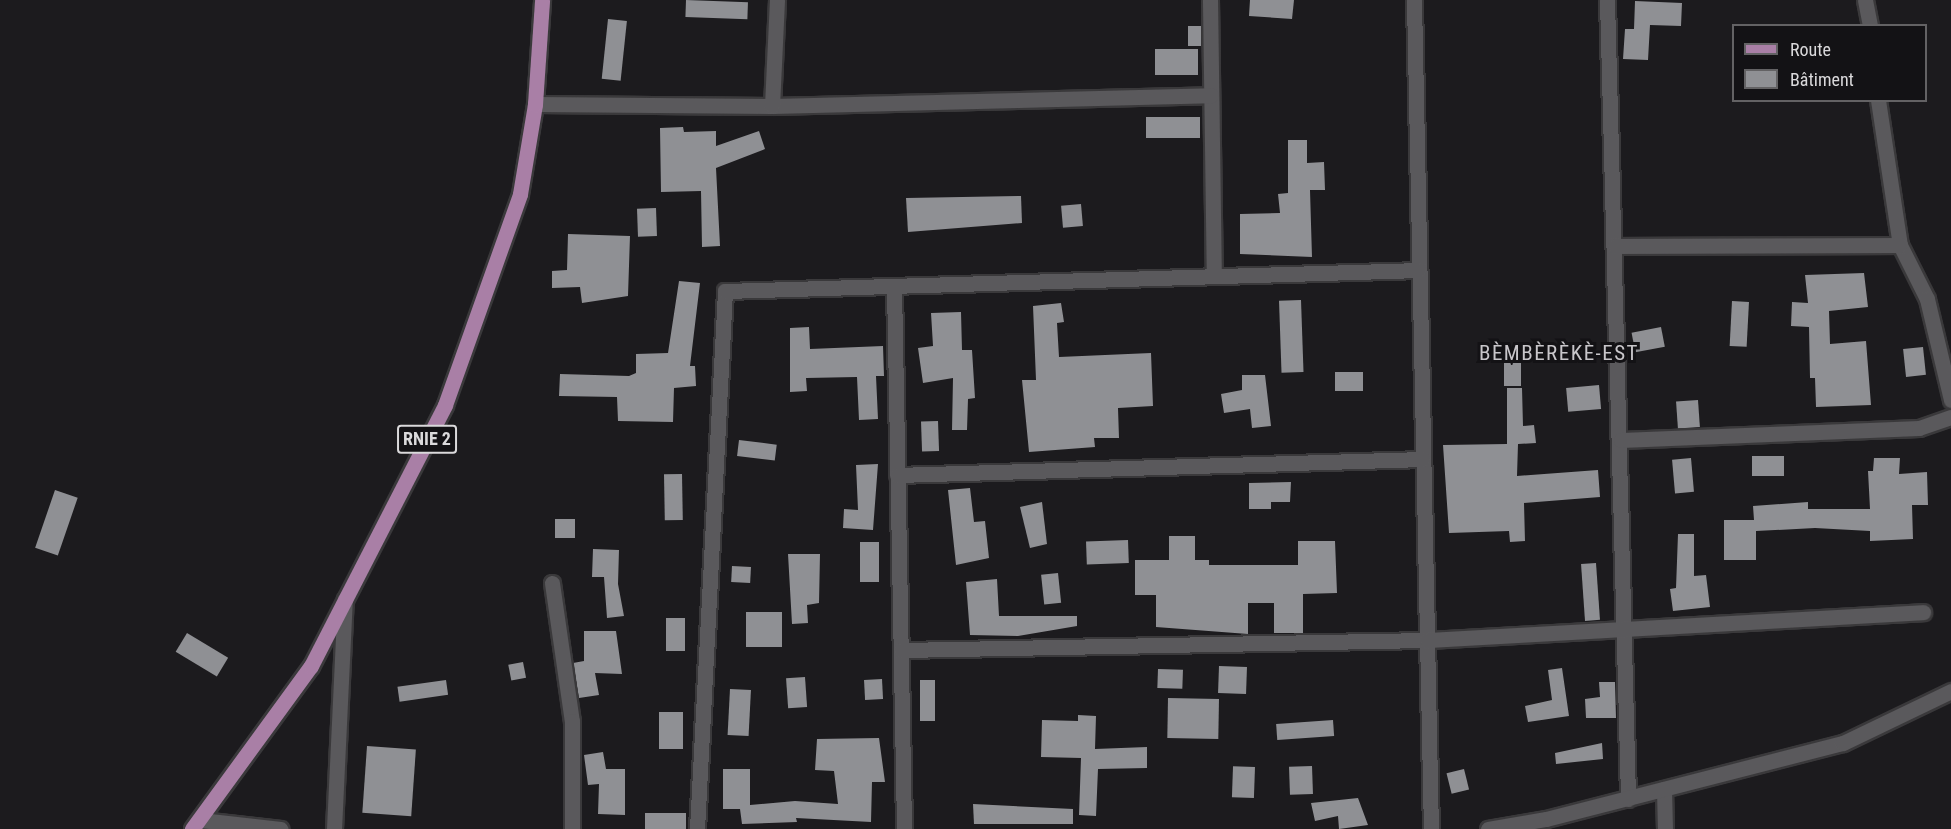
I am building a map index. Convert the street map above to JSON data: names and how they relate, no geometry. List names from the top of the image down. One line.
{"streets":{"main road":["RNIE 2"]},"districts":["BÈMBÈRÈKÈ-EST"],"legend":["Route","Bâtiment"]}
